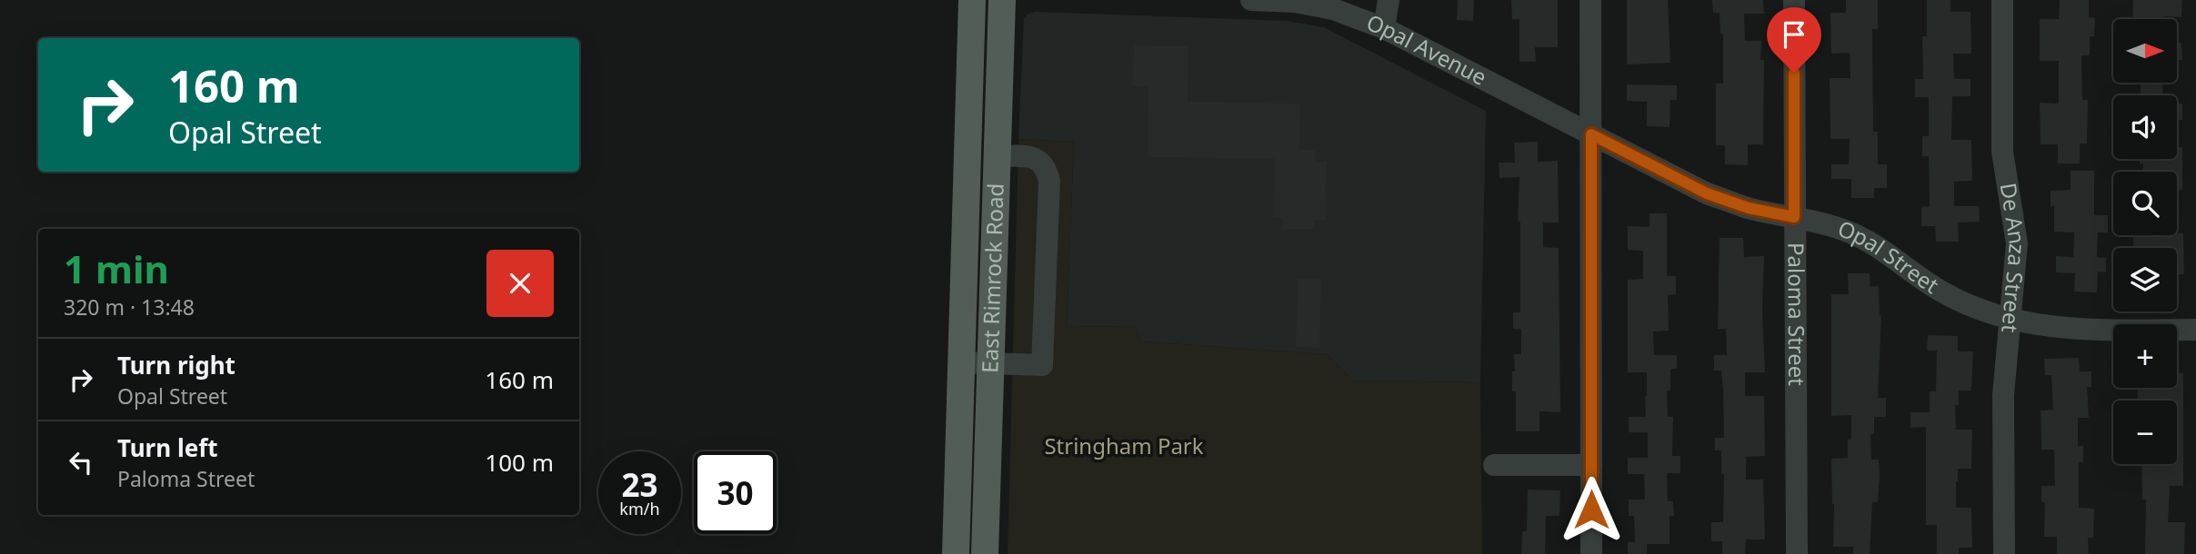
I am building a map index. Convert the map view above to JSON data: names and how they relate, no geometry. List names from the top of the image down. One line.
{"streets":{"main road":["East Rimrock Road"],"street":["Opal Avenue","De Anza Street","Opal Street","Paloma Street"]},"crossings":[["Opal Avenue","Opal Street"],["De Anza Street","Opal Street"],["Opal Street","Paloma Street"]],"parks":["Stringham Park"],"north":"right","page":{"map_buttons":["+","−"],"turn":["160 m","Opal Street"],"heading":["1 min","320 m · 13:48"],"list":[{"name":"Turn right","note":"Opal Street","value":"160 m"},{"name":"Turn left","note":"Paloma Street","value":"100 m"}],"speed":"23 km/h","limit":"30"}}
